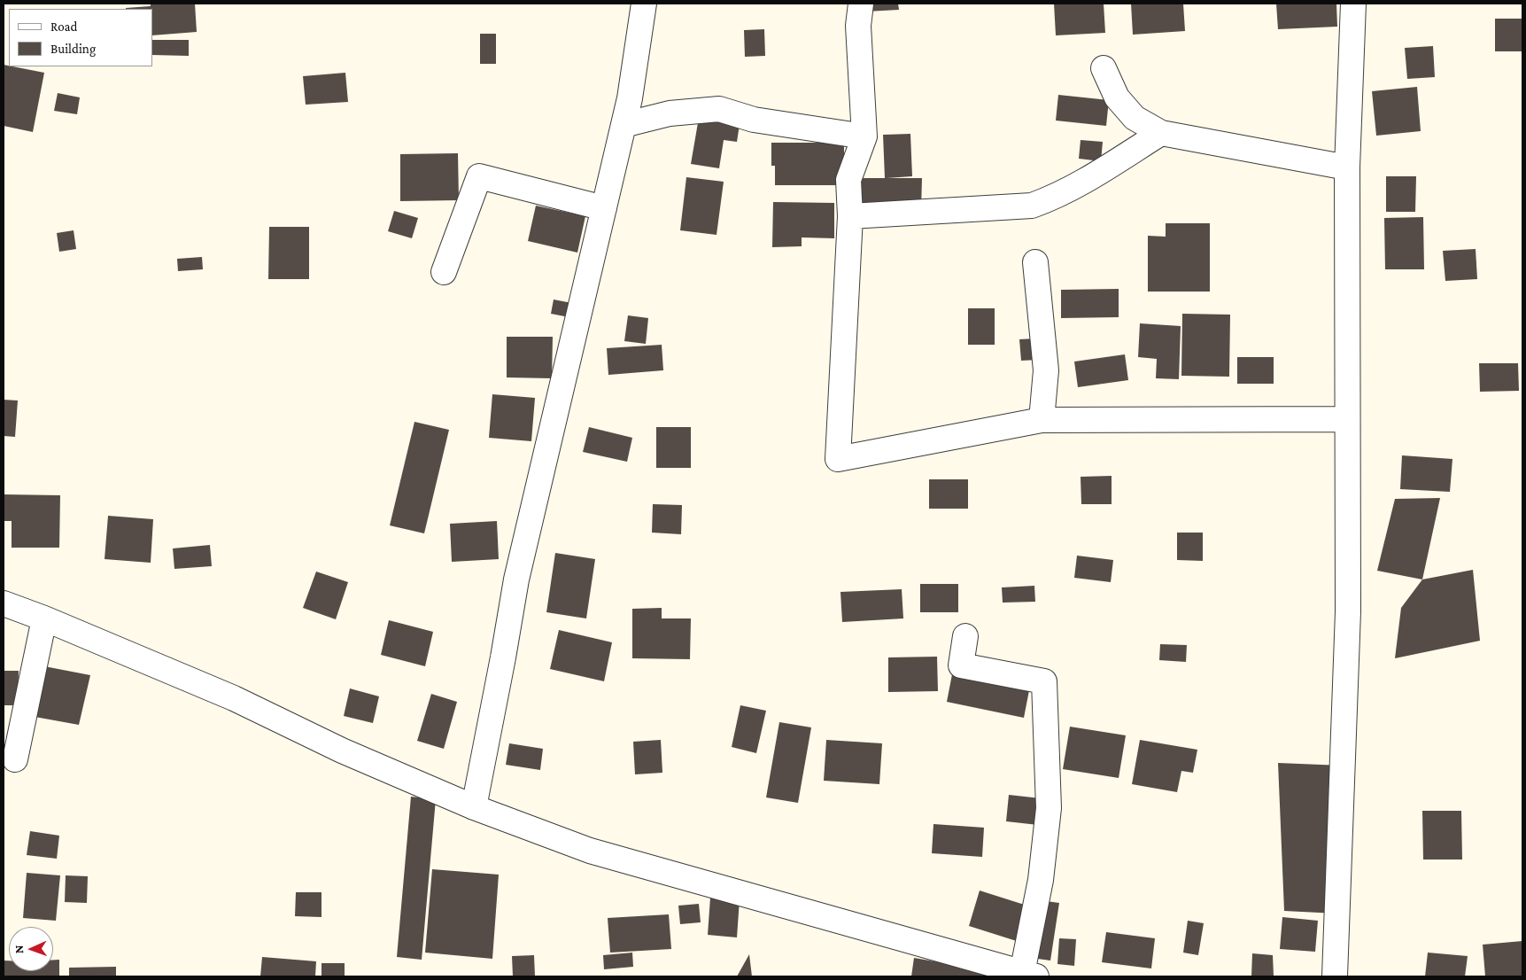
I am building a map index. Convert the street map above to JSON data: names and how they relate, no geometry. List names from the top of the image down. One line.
{"legend":["Road","Building"],"north":"left"}
